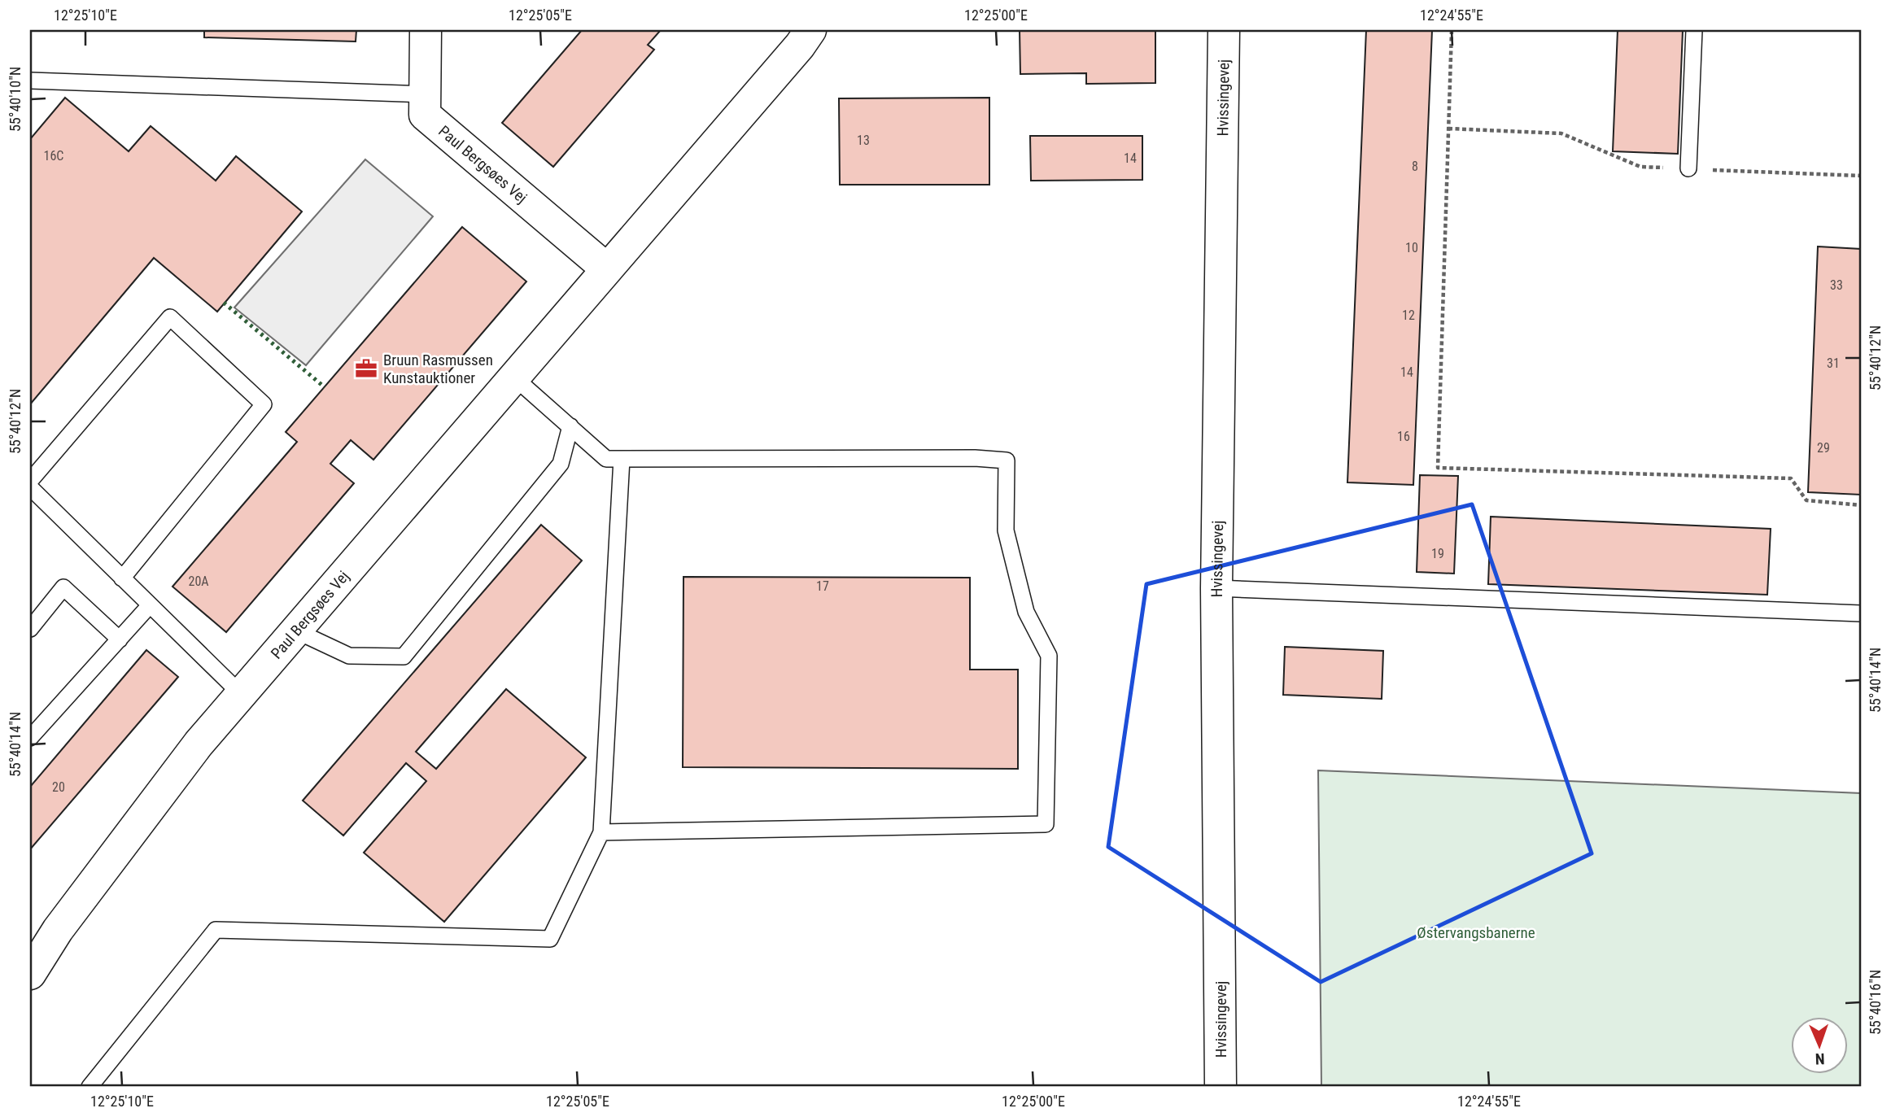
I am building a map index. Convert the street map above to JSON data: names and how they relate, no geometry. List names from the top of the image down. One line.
{"streets":{"street":["Hvissingevej","Paul Bergsøes Vej"]},"parks":["Østervangsbanerne"],"places":{"office":["Bruun Rasmussen Kunstauktioner"]},"house_numbers":["13","16C","14","8","10","33","12","31","14","16","29","19","20A","17","20"],"north":"bottom","coordinates":["12°25'10\"E","12°25'05\"E","12°25'00\"E","12°24'55\"E","55°40'10\"N","55°40'12\"N","55°40'14\"N","55°40'16\"N"]}
